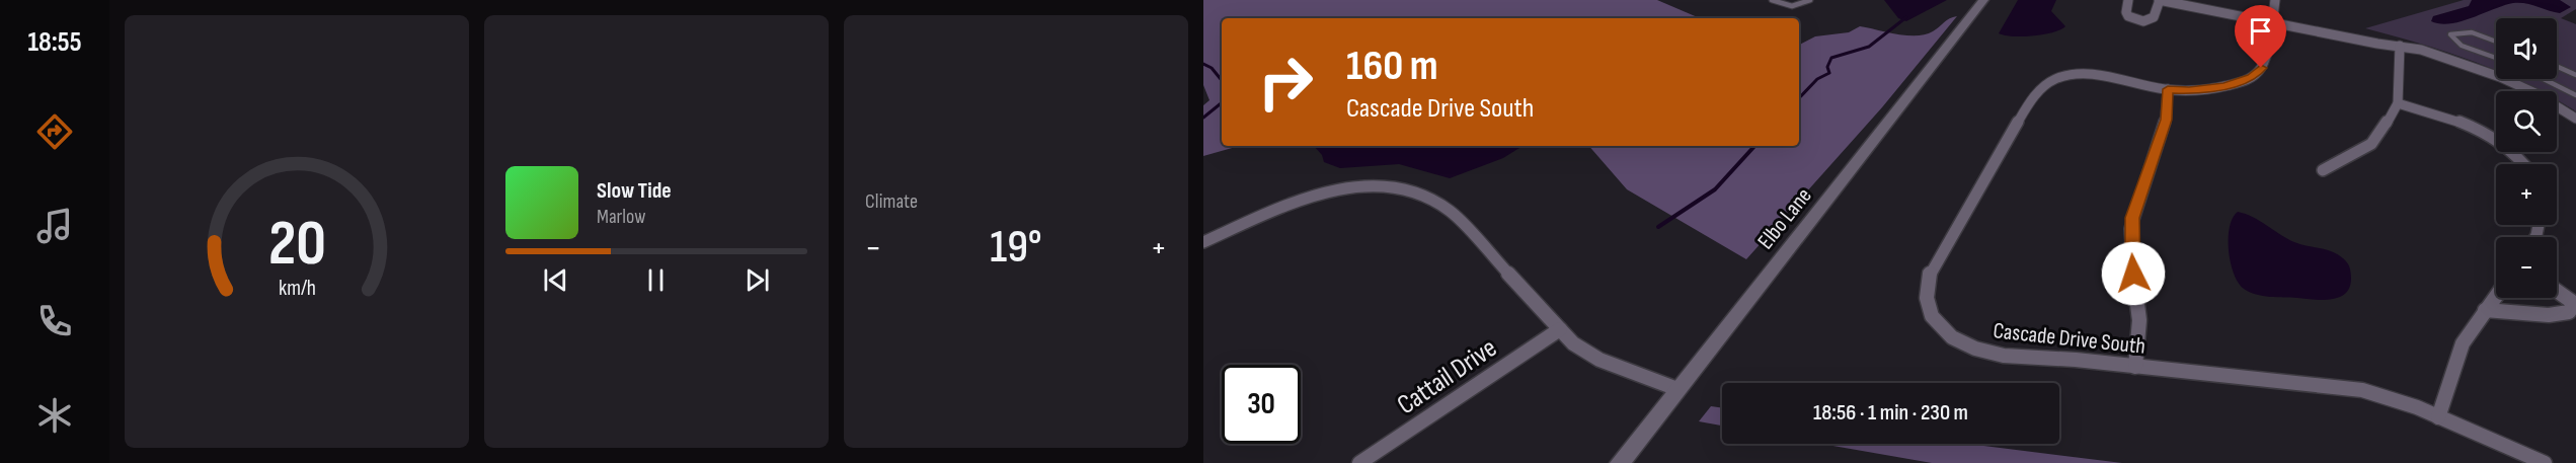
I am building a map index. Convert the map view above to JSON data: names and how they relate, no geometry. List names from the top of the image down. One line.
{"streets":{"street":["Elbo Lane","Cascade Drive South","Cattail Drive"]},"page":{"tabs":"18:55","tile":"Climate","map_buttons":["+","−"],"turn":["160 m","Cascade Drive South"],"song":["Slow Tide","Marlow"],"heat":["−","19°","+"],"limit":"30","trip":"18:56 · 1 min · 230 m","gauge":["20","km/h"]}}
